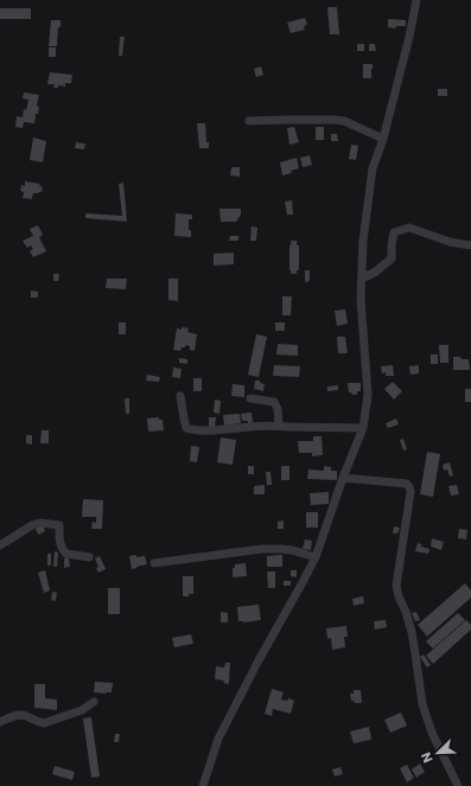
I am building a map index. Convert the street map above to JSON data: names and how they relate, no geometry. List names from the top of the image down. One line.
{"north":"bottom left"}
